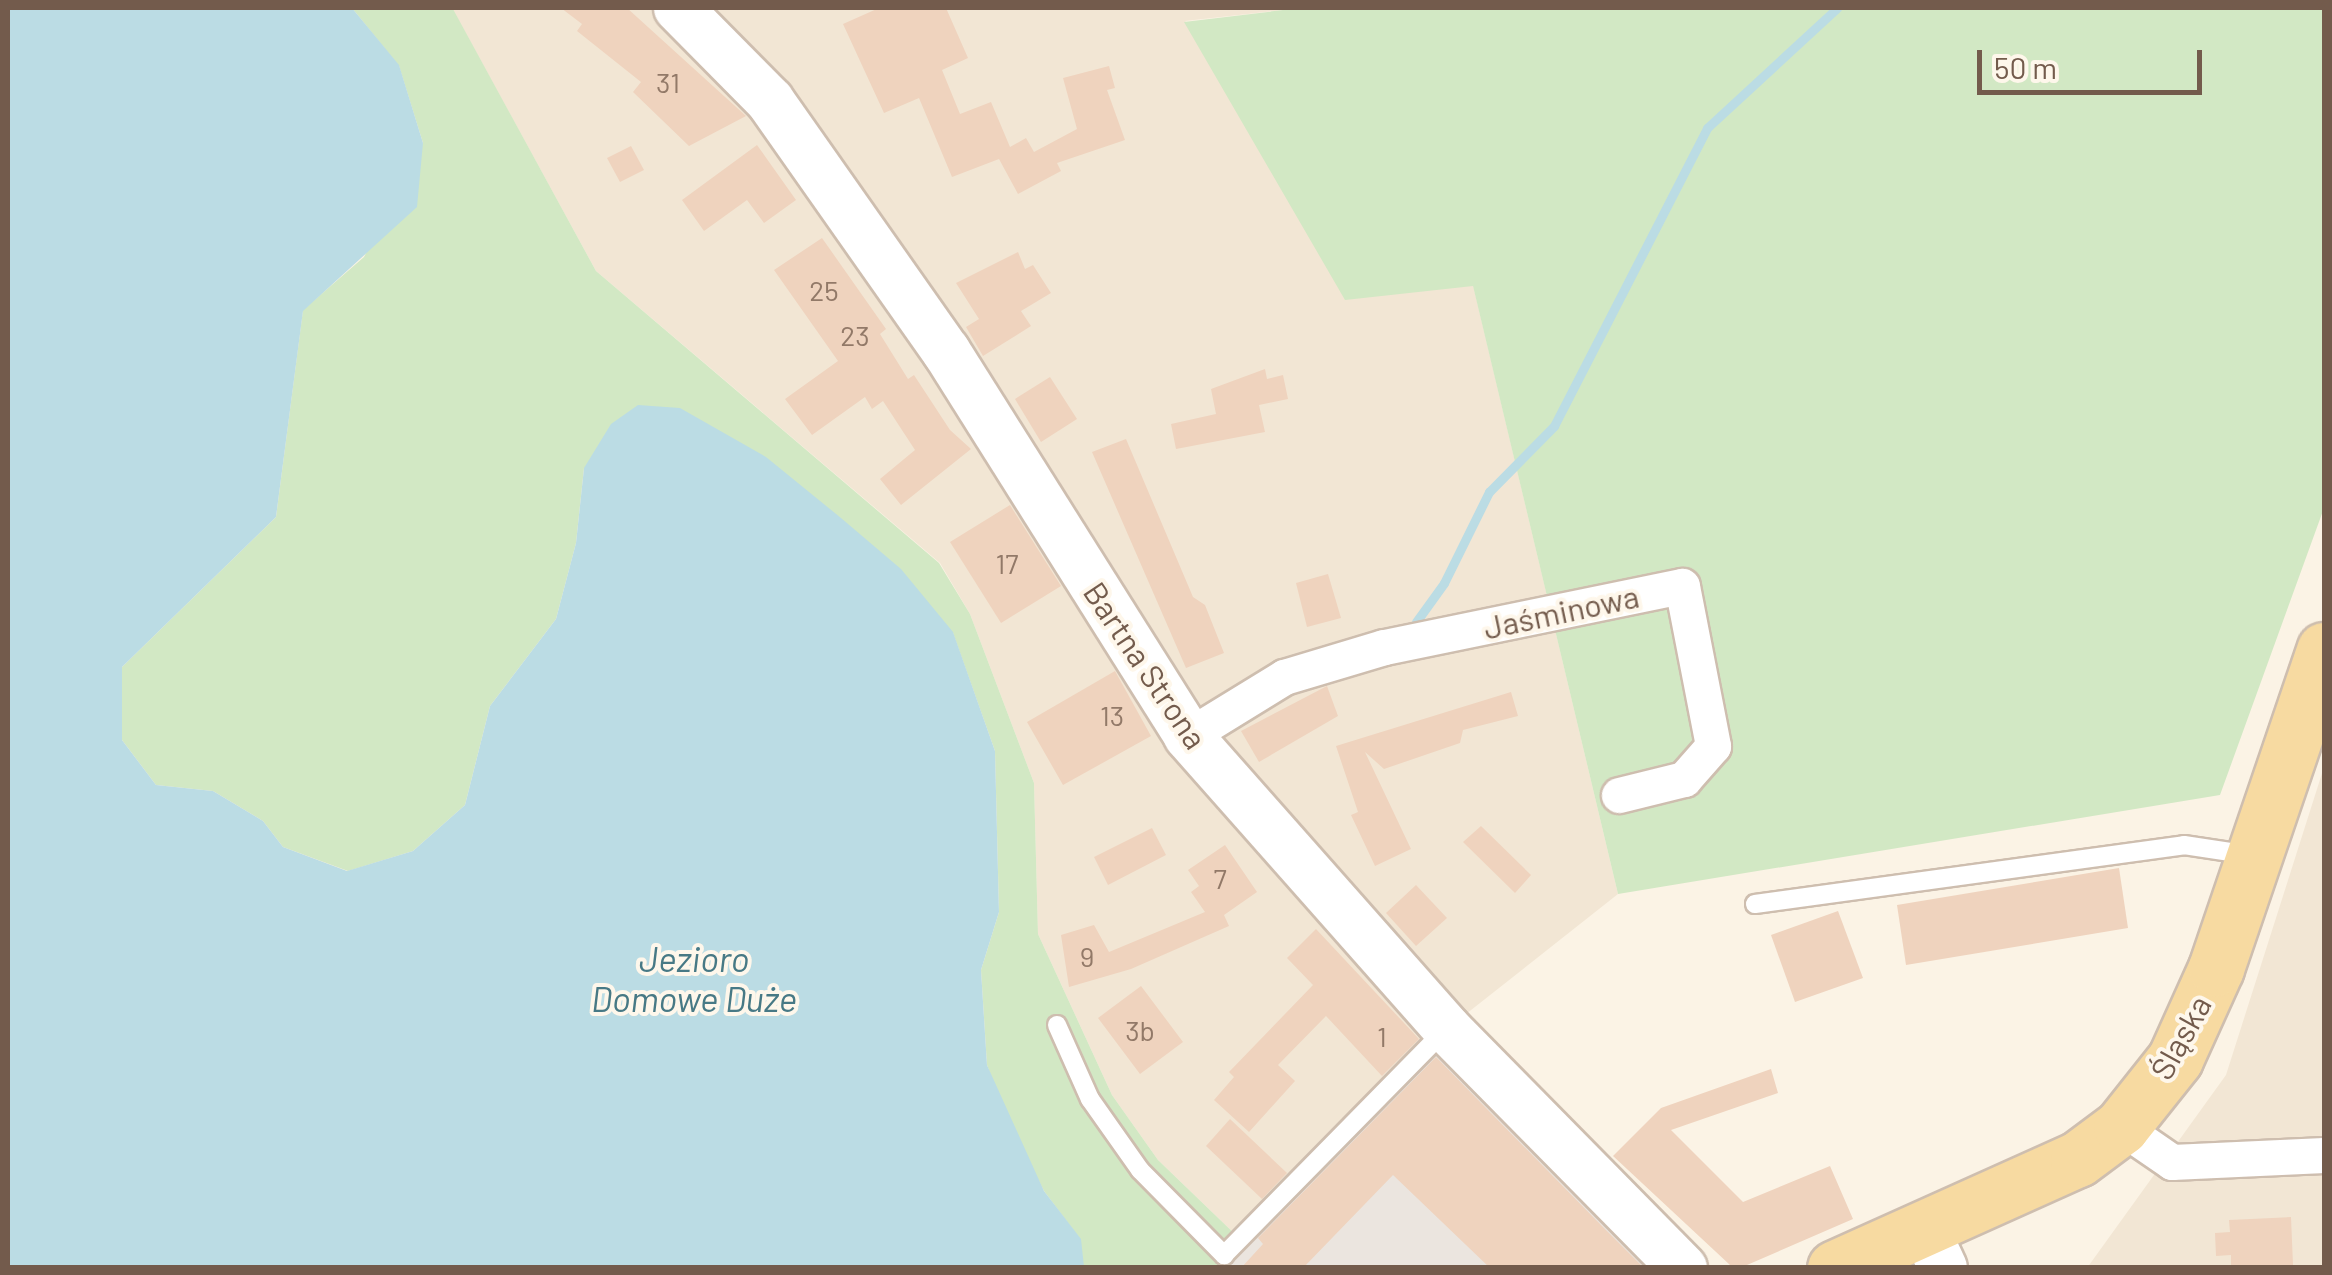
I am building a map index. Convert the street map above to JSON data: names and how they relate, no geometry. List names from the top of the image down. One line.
{"streets":{"main road":["Śląska"],"street":["Jaśminowa","Bartna Strona"]},"crossings":[["Jaśminowa","Bartna Strona"]],"water":["Jezioro Domowe Duże"],"house_numbers":["31","25","23","17","13","7","9","3b","1"],"scale_bar":"50 m"}
